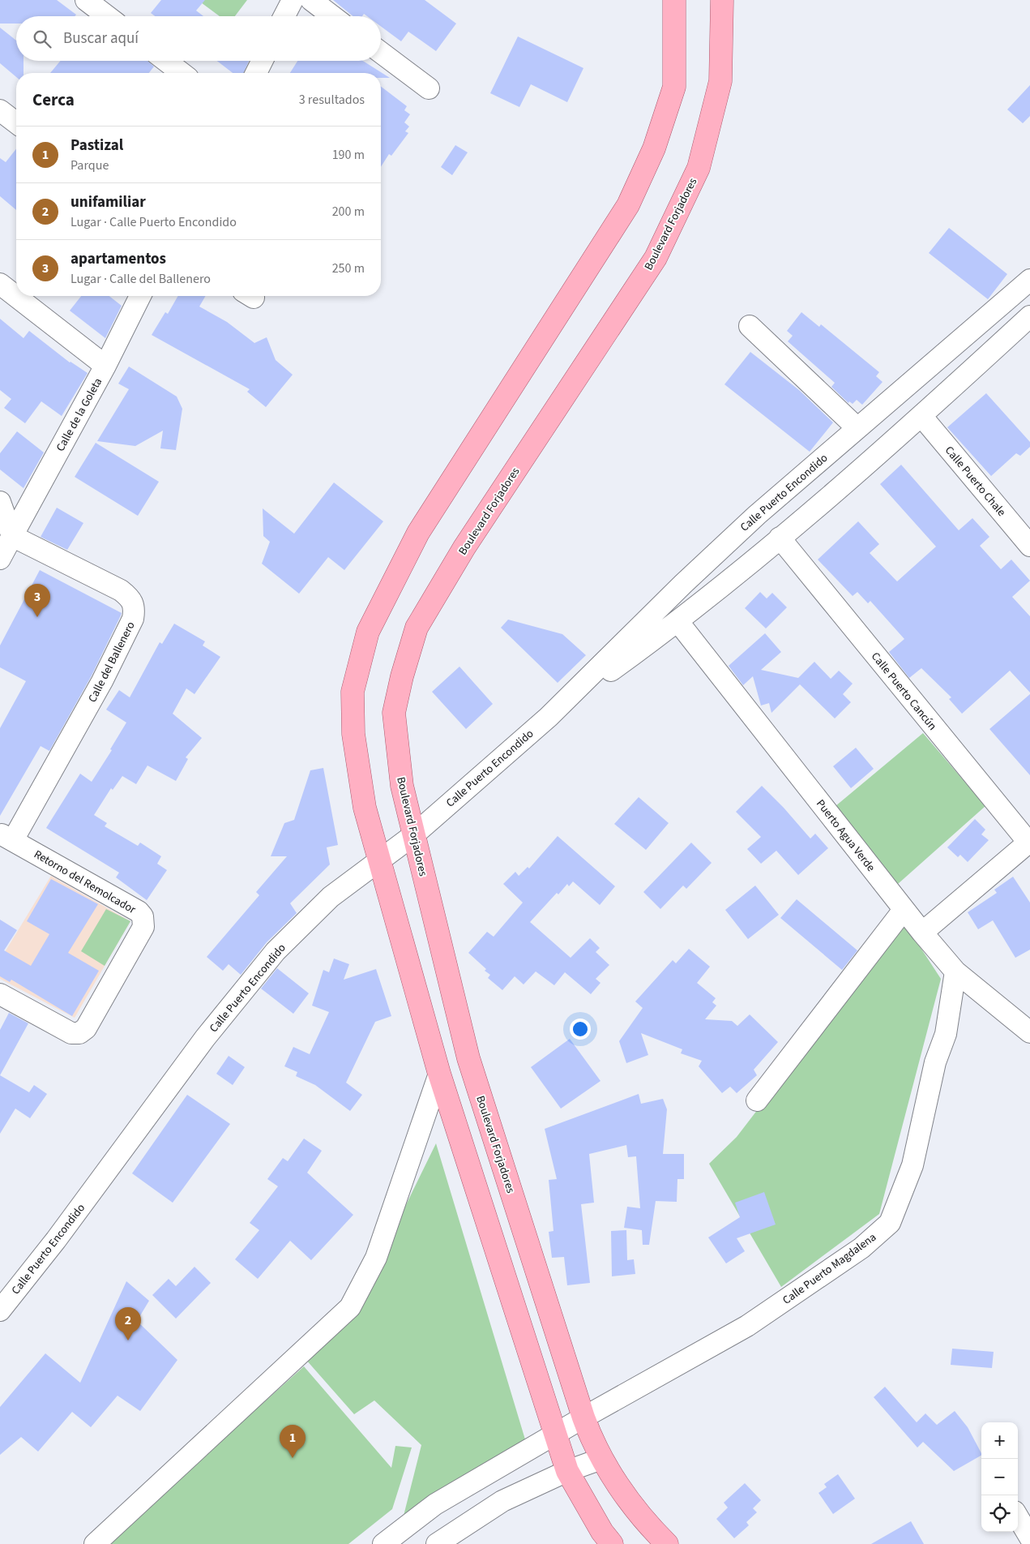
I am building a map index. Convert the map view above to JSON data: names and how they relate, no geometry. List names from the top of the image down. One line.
{"streets":{"main road":["Boulevard Forjadores"],"street":["Calle de la Goleta","Calle Puerto Chale","Calle Puerto Encondido","Calle del Ballenero","Calle Puerto Cancún","Puerto Agua Verde","Retorno del Remolcador","Calle Puerto Magdalena"]},"crossings":[["Boulevard Forjadores","Calle Puerto Encondido"],["Boulevard Forjadores","Calle Puerto Magdalena"],["Calle de la Goleta","Calle del Ballenero"],["Calle Puerto Chale","Calle Puerto Encondido"],["Calle Puerto Encondido","Calle Puerto Cancún"],["Calle Puerto Encondido","Puerto Agua Verde"],["Calle del Ballenero","Retorno del Remolcador"],["Puerto Agua Verde","Calle Puerto Magdalena"]],"page":{"search":"Buscar aquí","heading":["Cerca","3 resultados"],"list":[{"mark":"1","name":"Pastizal","note":"Parque","value":"190 m"},{"mark":"2","name":"unifamiliar","note":"Lugar · Calle Puerto Encondido","value":"200 m"},{"mark":"3","name":"apartamentos","note":"Lugar · Calle del Ballenero","value":"250 m"}],"pins":["3","2","1"],"map_buttons":["+","−"]}}
